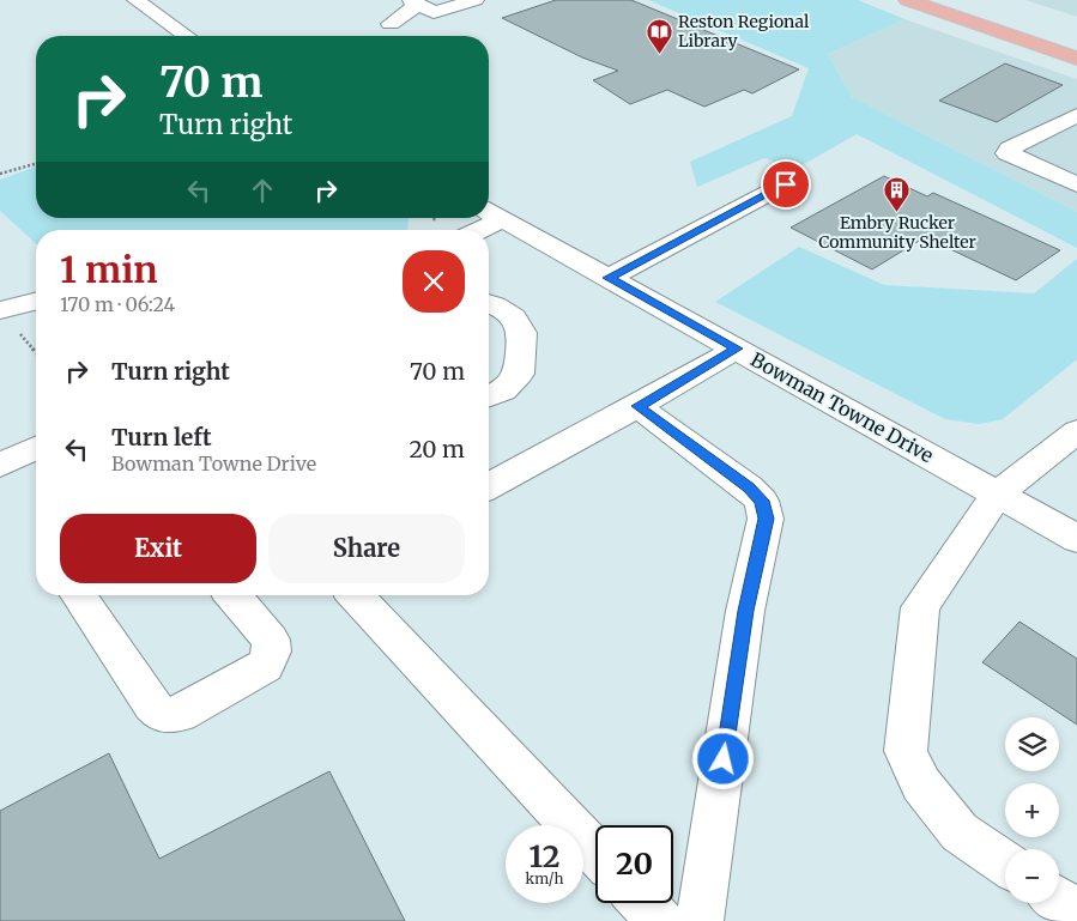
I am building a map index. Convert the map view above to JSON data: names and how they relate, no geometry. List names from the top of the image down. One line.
{"streets":{"street":["Bowman Towne Drive"]},"places":{"library":["Reston Regional Library"],"building":["Embry Rucker Community Shelter"]},"page":{"turn":["70 m","Turn right"],"heading":["1 min","170 m · 06:24"],"list":[{"name":"Turn right","value":"70 m"},{"name":"Turn left","note":"Bowman Towne Drive","value":"20 m"}],"buttons":["Exit","Share"],"map_buttons":["+","−"],"speed":"12 km/h","limit":"20"}}
